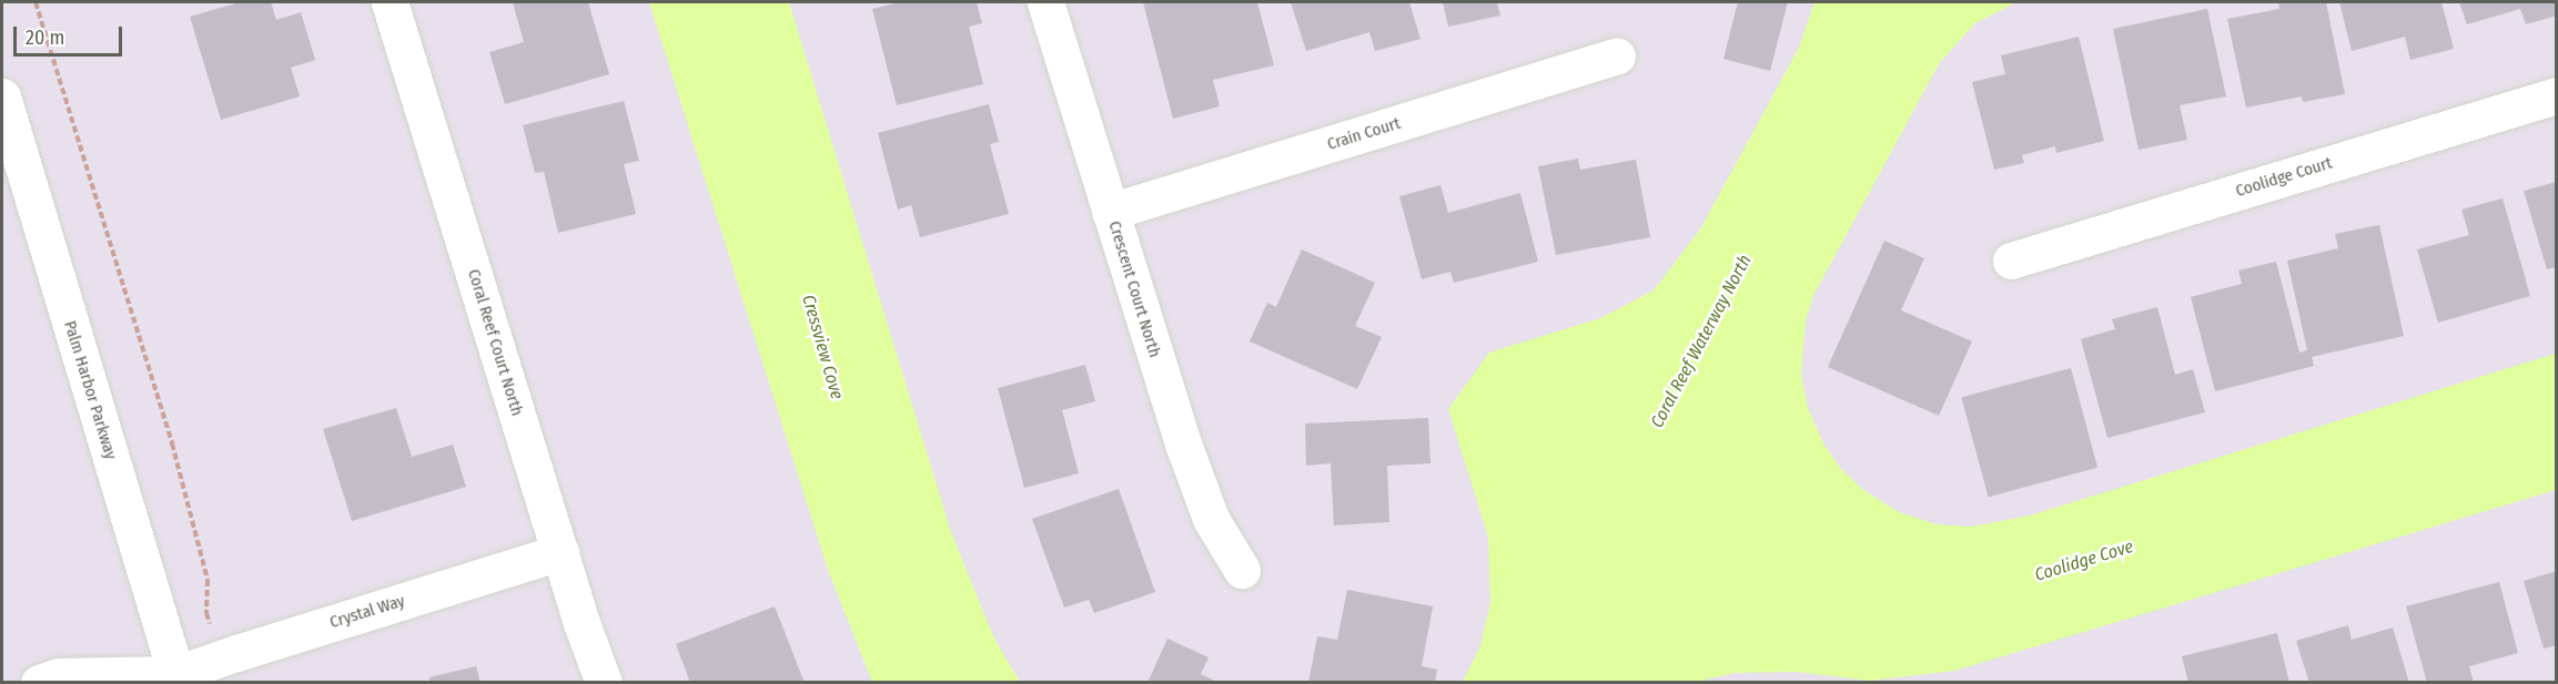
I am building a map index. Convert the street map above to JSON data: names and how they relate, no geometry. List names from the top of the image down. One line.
{"streets":{"street":["Crain Court","Coolidge Court","Crescent Court North","Coral Reef Court North","Palm Harbor Parkway","Crystal Way"]},"crossings":[["Crain Court","Crescent Court North"],["Coral Reef Court North","Crystal Way"],["Palm Harbor Parkway","Crystal Way"]],"water":["Coral Reef Waterway North","Cressview Cove","Coolidge Cove"],"scale_bar":"20 m"}
